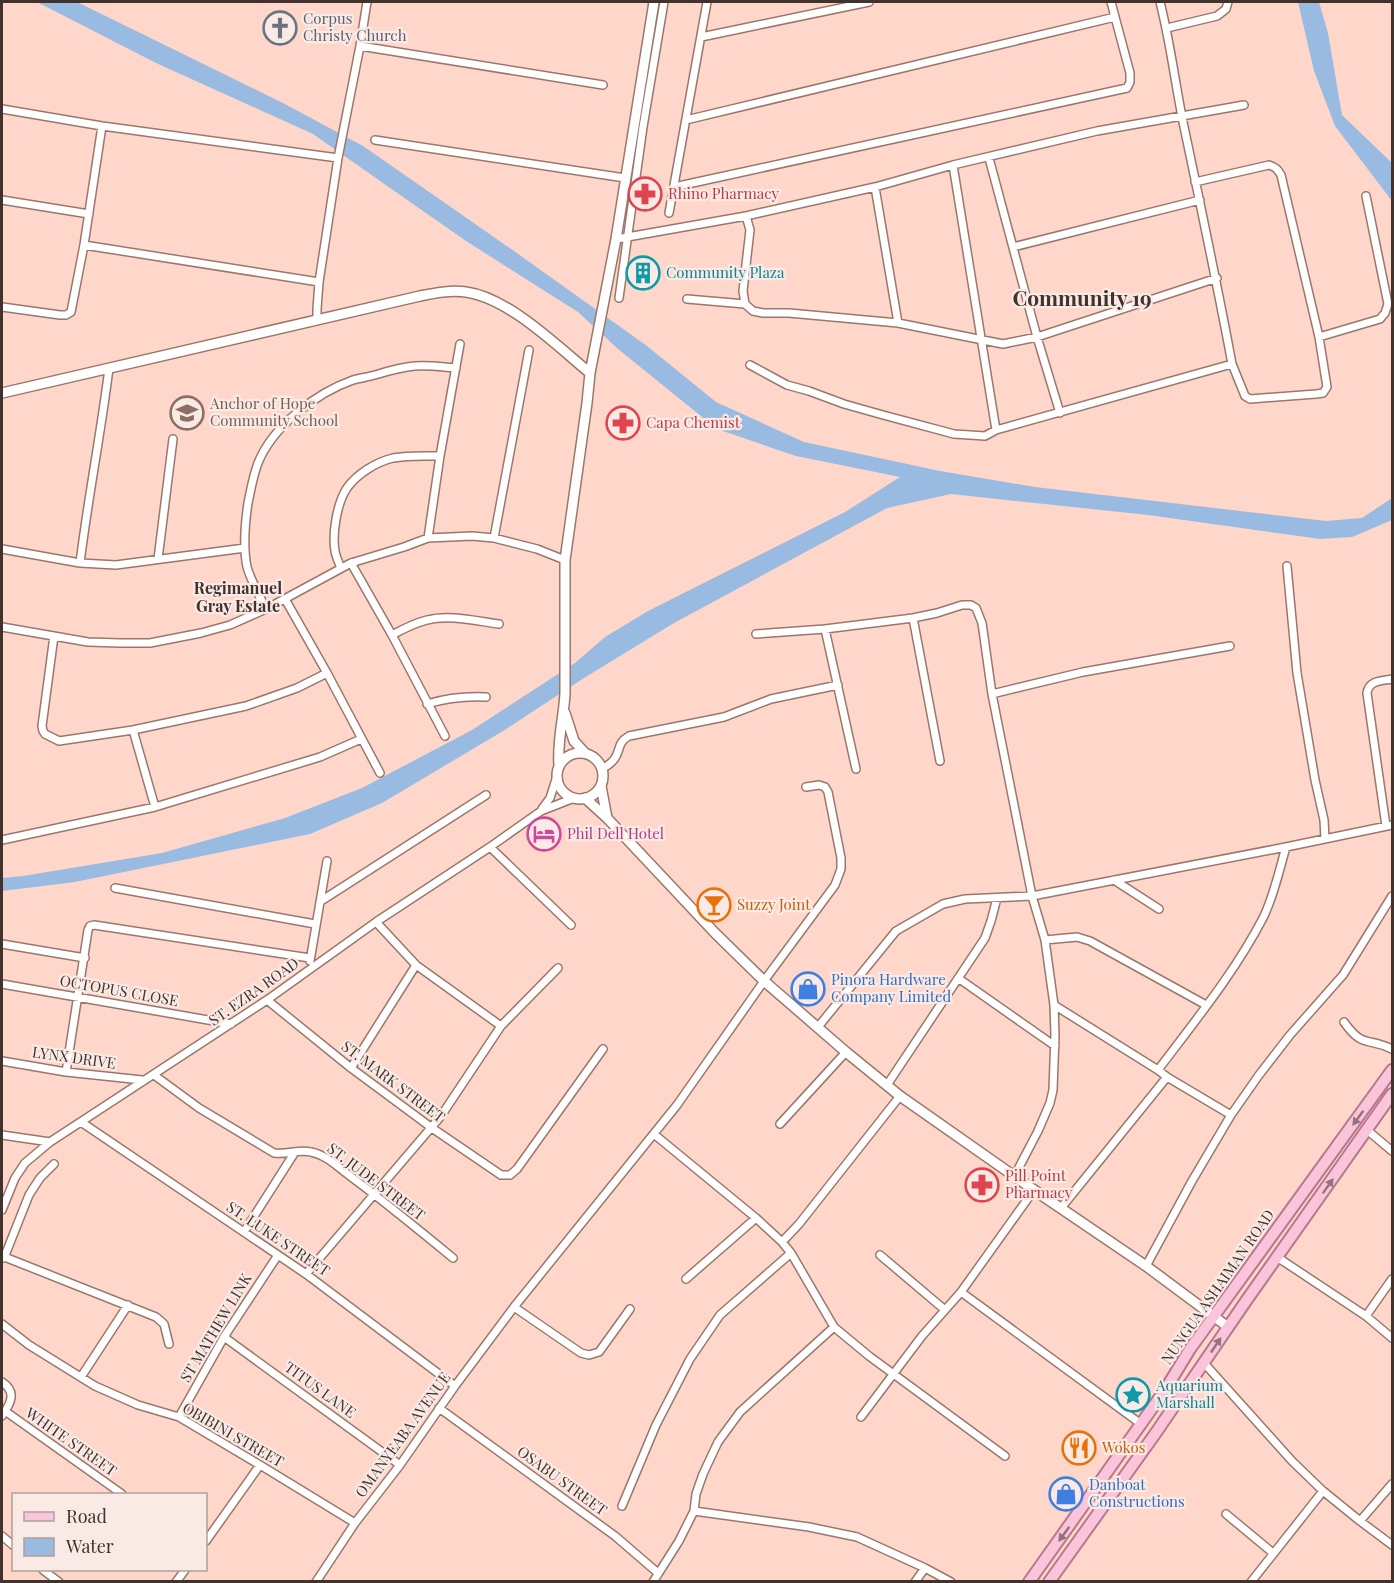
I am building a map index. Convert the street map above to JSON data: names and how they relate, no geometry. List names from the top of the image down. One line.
{"streets":{"main road":["NUNGUA ASHAIMAN ROAD"],"street":["OCTOPUS CLOSE","ST. EZRA ROAD","LYNX DRIVE","ST. MARK STREET","ST. JUDE STREET","ST. LUKE STREET","ST MATHEW LINK","TITUS LANE","OBIBINI STREET","OMANYEABA AVENUE","WHITE STREET","OSABU STREET"]},"crossings":[["OCTOPUS CLOSE","ST. EZRA ROAD"],["ST. EZRA ROAD","LYNX DRIVE"],["ST. EZRA ROAD","ST. MARK STREET"],["ST. EZRA ROAD","ST. JUDE STREET"],["ST. EZRA ROAD","ST. LUKE STREET"],["ST. LUKE STREET","ST MATHEW LINK"],["ST. LUKE STREET","OMANYEABA AVENUE"],["ST MATHEW LINK","TITUS LANE"],["ST MATHEW LINK","OBIBINI STREET"],["TITUS LANE","OMANYEABA AVENUE"],["OBIBINI STREET","OMANYEABA AVENUE"],["OMANYEABA AVENUE","OSABU STREET"]],"districts":["Community 19","Regimanuel Gray Estate"],"places":{"church":["Corpus Christy Church"],"pharmacy":["Rhino Pharmacy","Capa Chemist","Pill Point Pharmacy"],"building":["Community Plaza"],"school or university":["Anchor of Hope Community School"],"hotel":["Phil Dell Hotel"],"bar":["Suzzy Joint"],"shop":["Pinora Hardware Company Limited","Danboat Constructions"],"place":["Aquarium Marshall"],"restaurant":["Wokos"]},"legend":["Road","Water"]}
